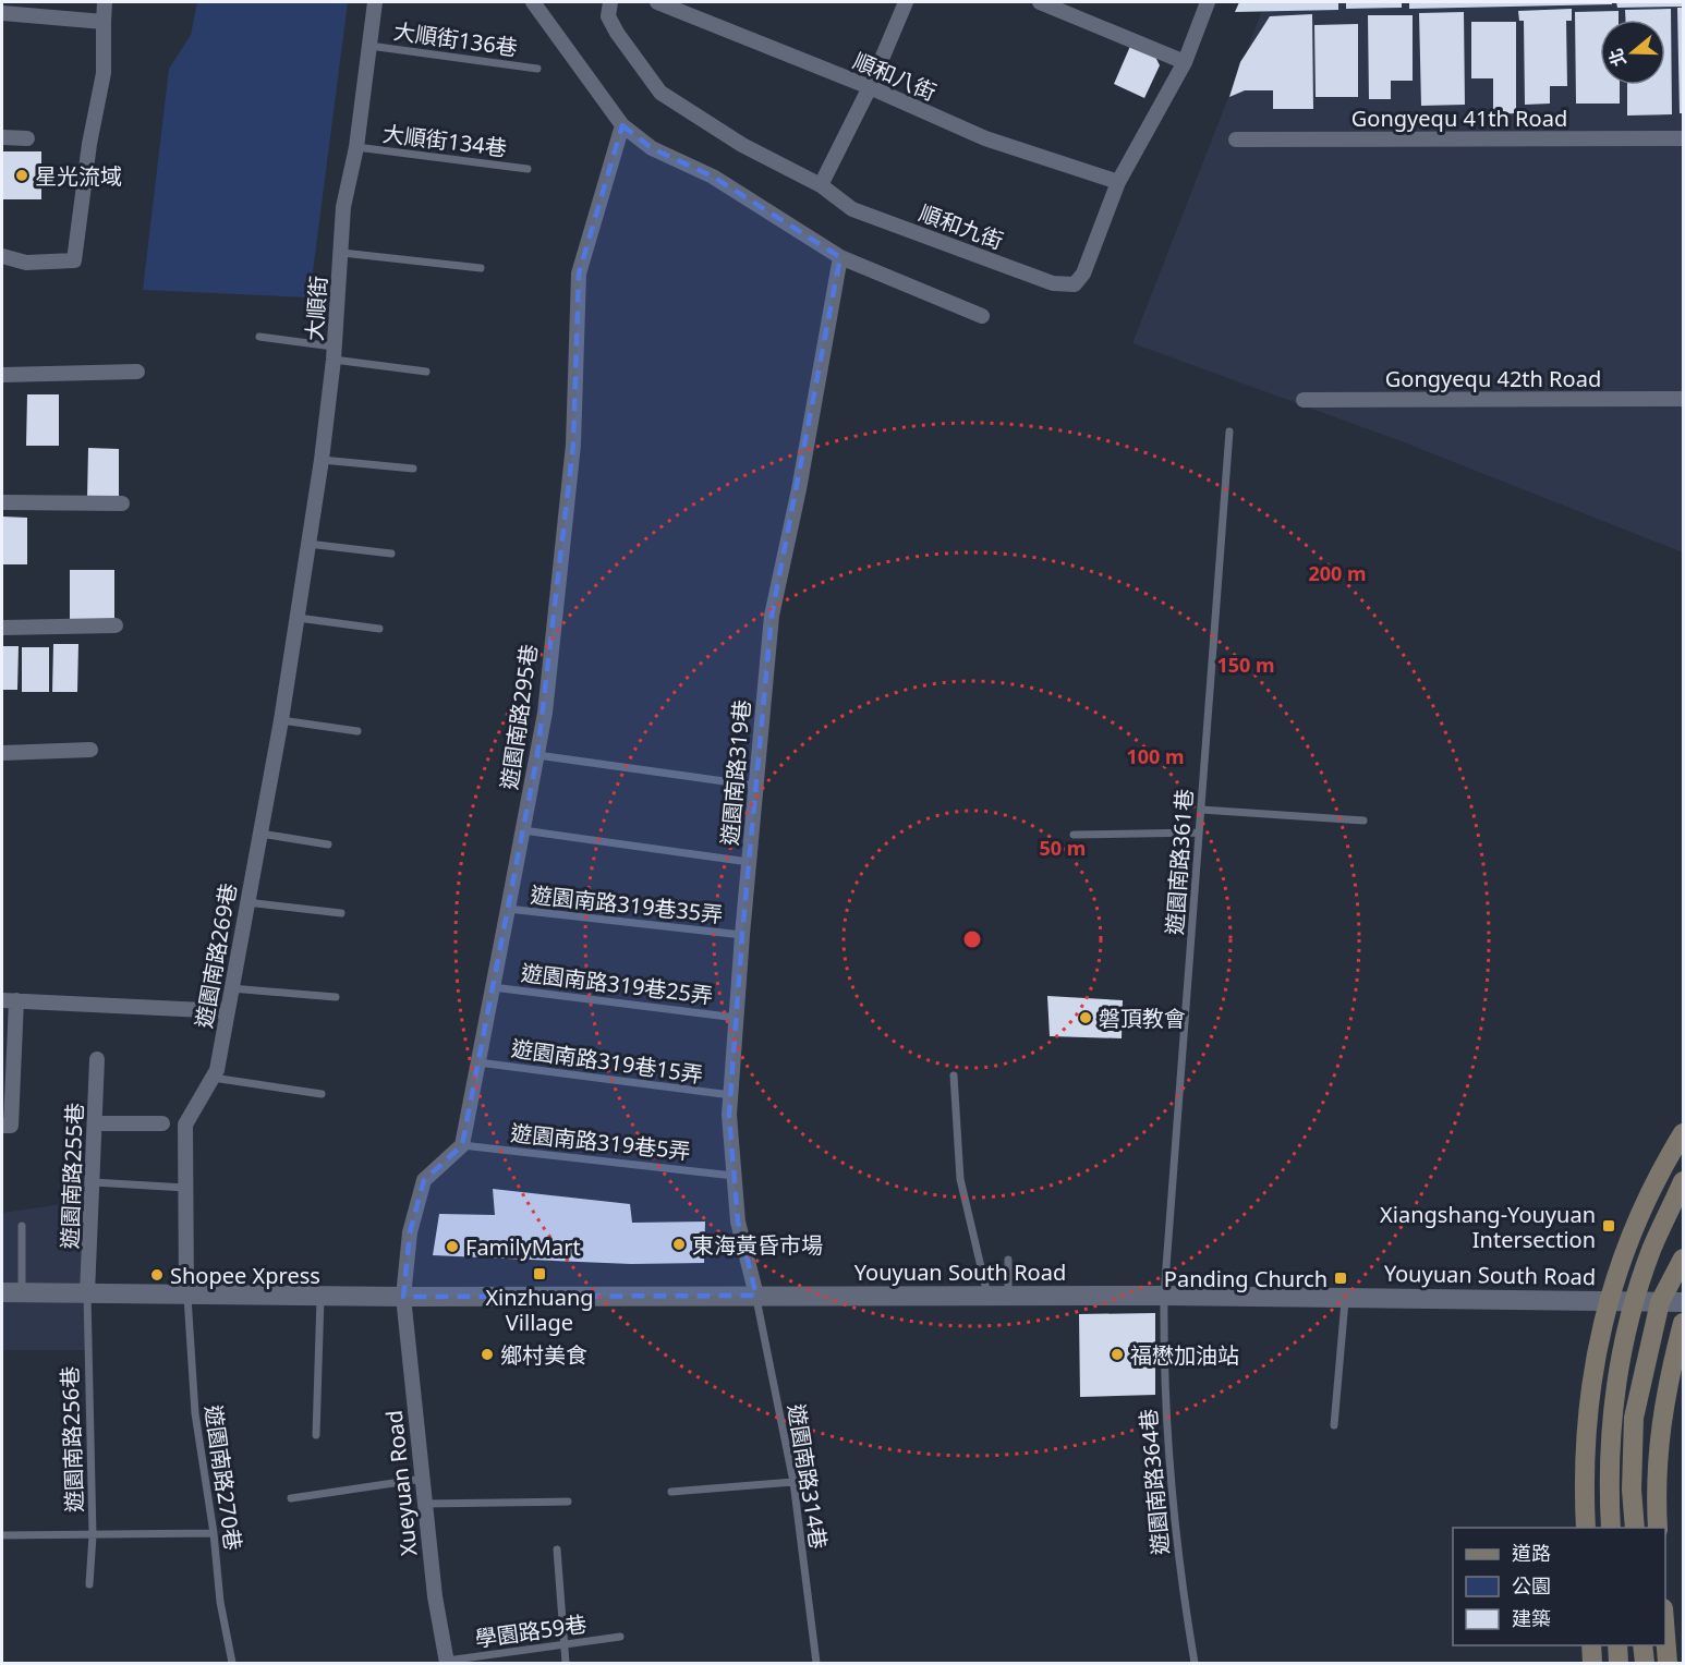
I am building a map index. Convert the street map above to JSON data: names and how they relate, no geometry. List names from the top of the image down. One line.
{"streets":{"street":["順和八街","Gongyequ 41th Road","順和九街","大順街","Gongyequ 42th Road","遊園南路295巷","遊園南路319巷","遊園南路269巷","遊園南路255巷","Youyuan South Road","Xueyuan Road"],"lane":["大順街136巷","大順街134巷","遊園南路361巷","遊園南路319巷35弄","遊園南路319巷25弄","遊園南路319巷15弄","遊園南路319巷5弄","遊園南路256巷","遊園南路314巷","遊園南路270巷","遊園南路364巷","學園路59巷"]},"crossings":[["大順街136巷","大順街"],["順和八街","順和九街"],["大順街134巷","大順街"],["大順街","遊園南路269巷"],["遊園南路295巷","遊園南路319巷35弄"],["遊園南路295巷","遊園南路319巷25弄"],["遊園南路295巷","遊園南路319巷15弄"],["遊園南路295巷","遊園南路319巷5弄"],["遊園南路319巷","遊園南路319巷35弄"],["遊園南路319巷","遊園南路319巷25弄"],["遊園南路319巷","遊園南路319巷15弄"],["遊園南路319巷","遊園南路319巷5弄"],["遊園南路319巷","Youyuan South Road"],["遊園南路319巷","遊園南路314巷"],["遊園南路361巷","Youyuan South Road"],["遊園南路361巷","遊園南路364巷"],["遊園南路269巷","Youyuan South Road"],["遊園南路269巷","遊園南路270巷"],["遊園南路255巷","Youyuan South Road"],["遊園南路255巷","遊園南路256巷"],["Youyuan South Road","遊園南路256巷"],["Youyuan South Road","遊園南路314巷"],["Youyuan South Road","遊園南路270巷"],["Youyuan South Road","遊園南路364巷"],["Youyuan South Road","Xueyuan Road"],["Xueyuan Road","學園路59巷"]],"places":{"other":["星光流域","磐頂教會","東海黃昏市場","FamilyMart","Shopee Xpress","鄉村美食","福懋加油站"],"transit":["Xiangshang-Youyuan Intersection","Xinzhuang Village","Panding Church"]},"legend":["道路","公園","建築"],"north":"left","rings":["200 m","150 m","100 m","50 m"]}
